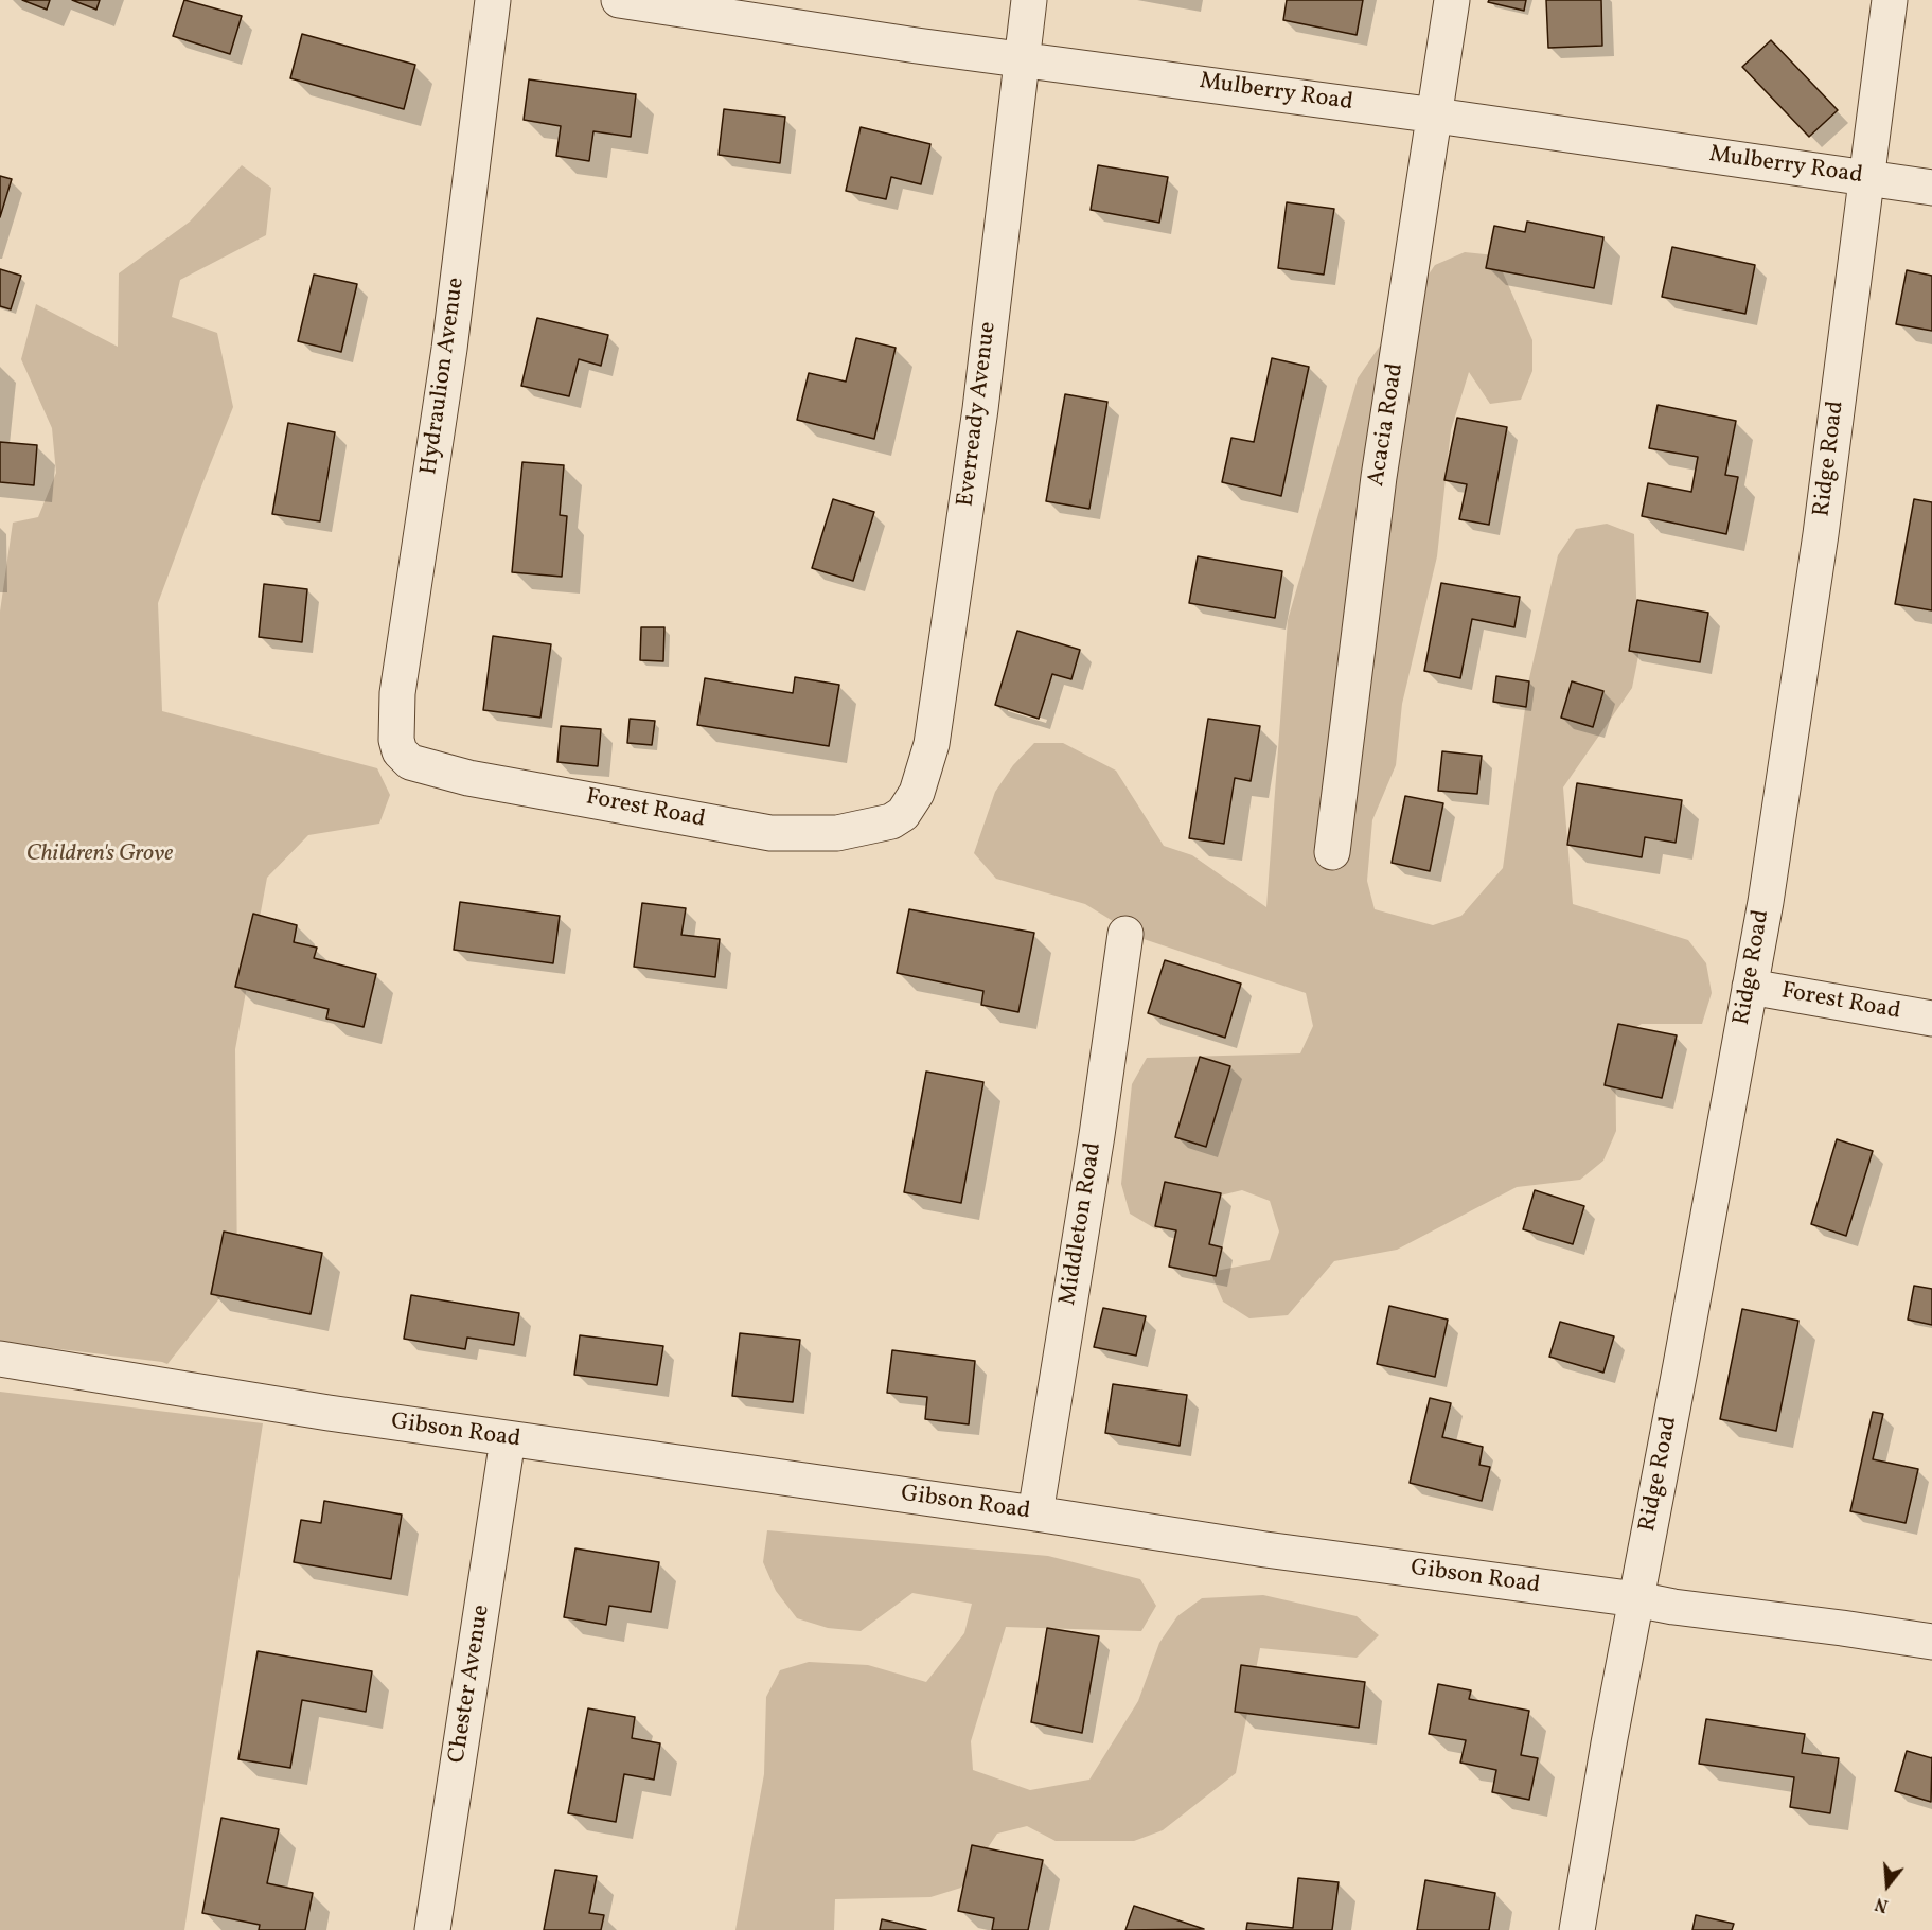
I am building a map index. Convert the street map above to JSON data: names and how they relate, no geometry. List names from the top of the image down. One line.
{"streets":{"street":["Mulberry Road","Hydraulion Avenue","Everready Avenue","Acacia Road","Ridge Road","Forest Road","Middleton Road","Gibson Road","Chester Avenue"]},"crossings":[["Mulberry Road","Everready Avenue"],["Mulberry Road","Acacia Road"],["Mulberry Road","Ridge Road"],["Hydraulion Avenue","Forest Road"],["Everready Avenue","Forest Road"],["Ridge Road","Forest Road"],["Ridge Road","Gibson Road"],["Middleton Road","Gibson Road"],["Gibson Road","Chester Avenue"]],"parks":["Children's Grove"],"north":"bottom"}
